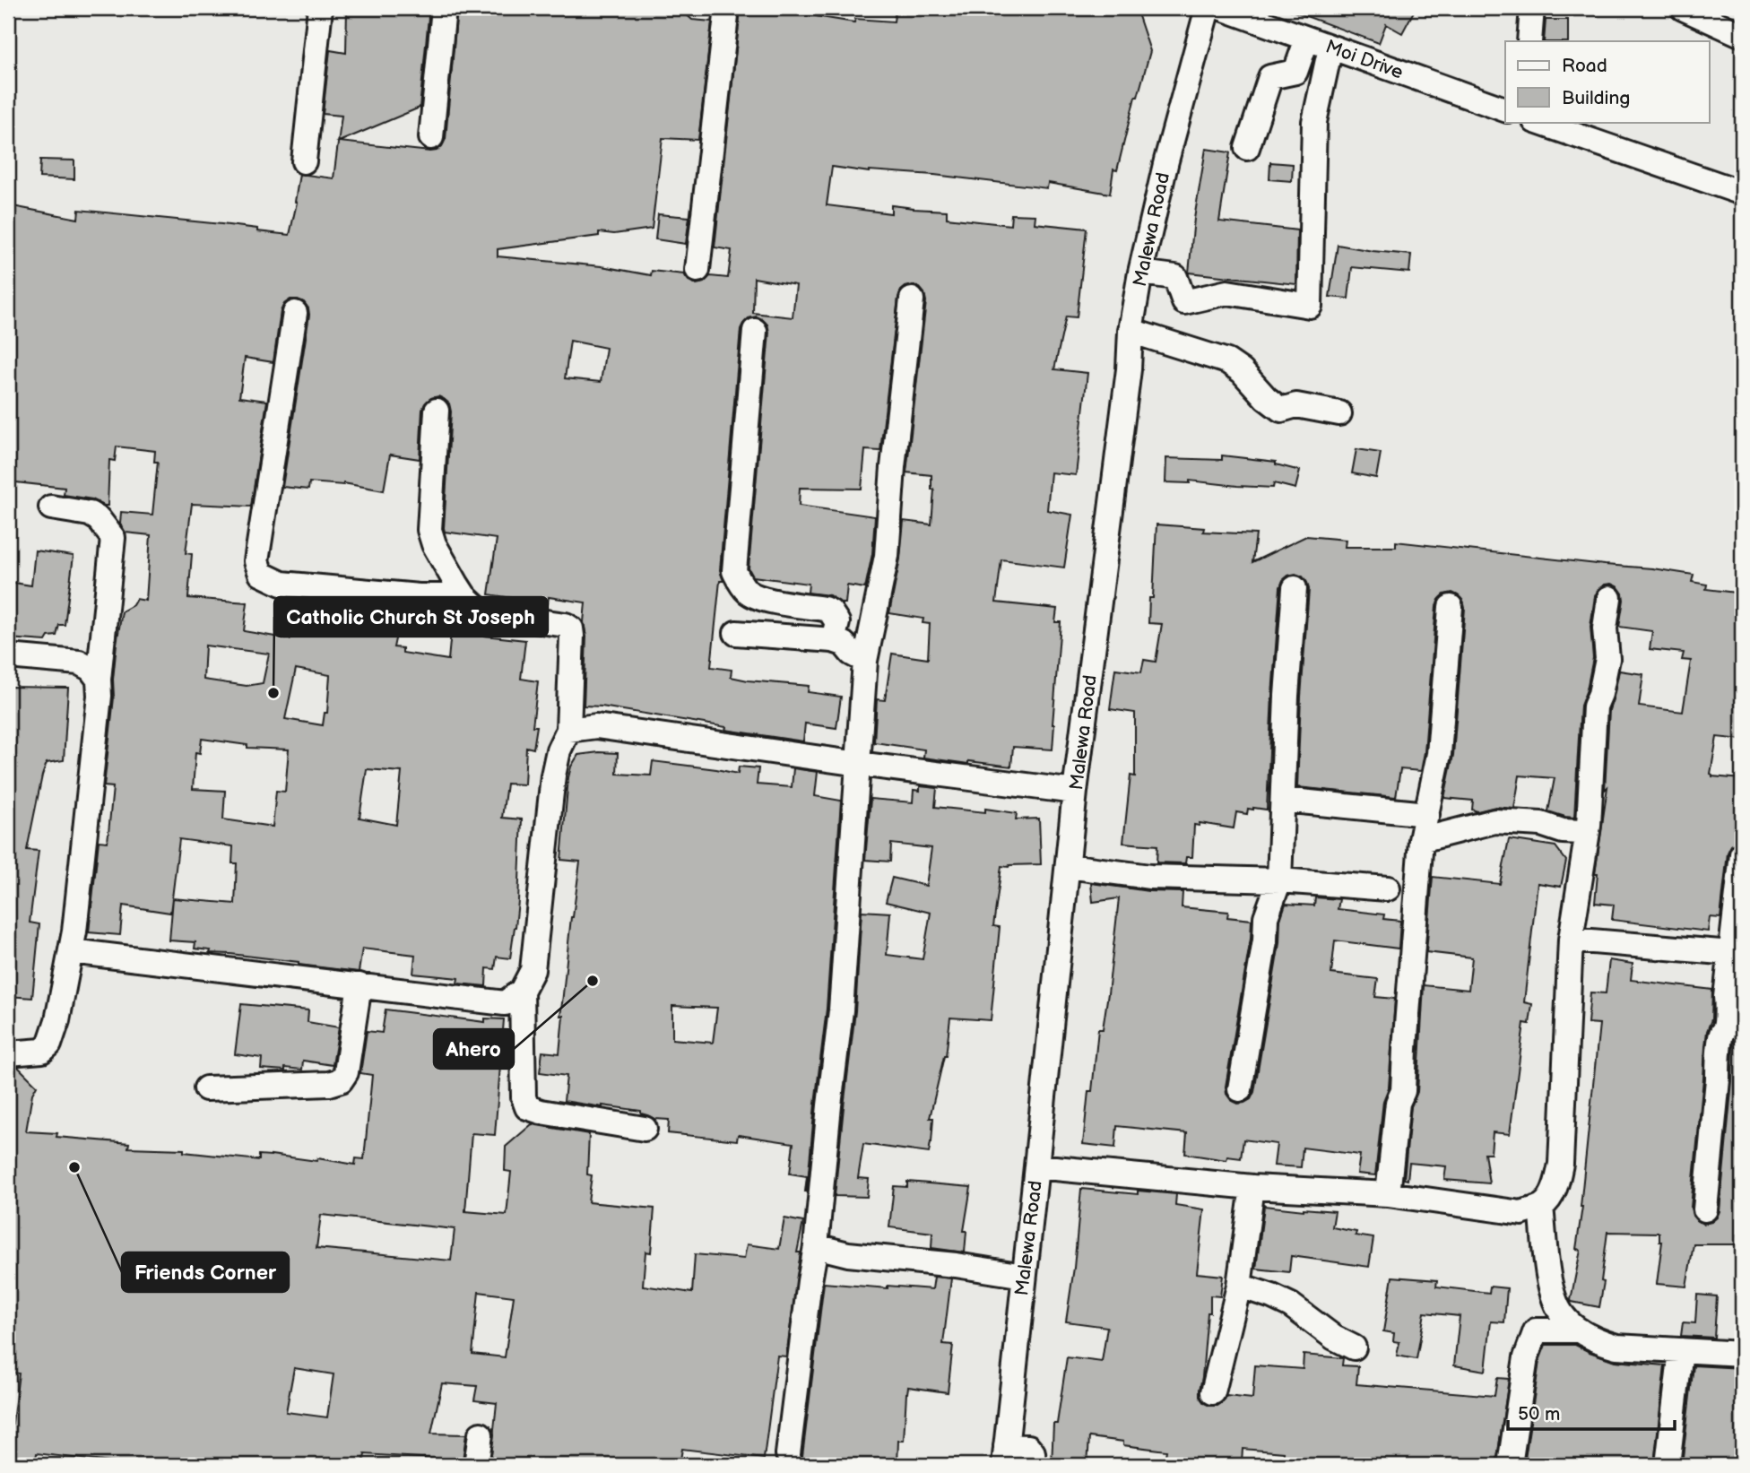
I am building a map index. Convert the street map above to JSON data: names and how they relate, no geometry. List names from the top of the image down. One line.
{"streets":{"street":["Moi Drive","Malewa Road"]},"places":["Catholic Church St Joseph","Ahero","Friends Corner"],"legend":["Road","Building"],"scale_bar":"50 m"}
